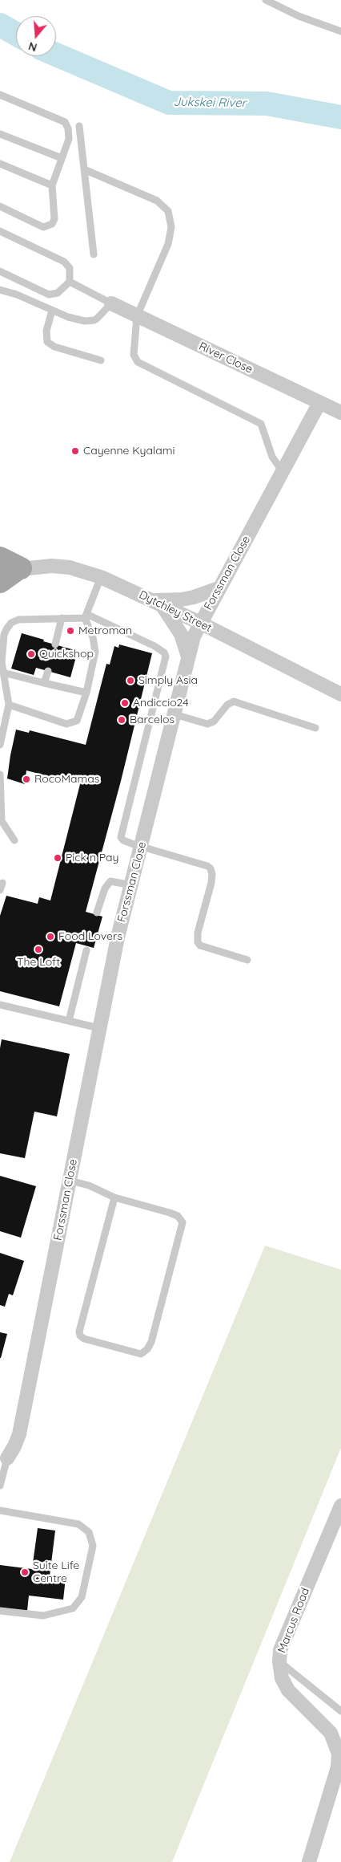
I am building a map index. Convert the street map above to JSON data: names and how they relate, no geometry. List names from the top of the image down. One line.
{"streets":{"street":["River Close","Forssman Close","Dytchley Street","Marcus Road"]},"crossings":[["River Close","Forssman Close"],["Forssman Close","Dytchley Street"]],"water":["Jukskei River"],"places":["Cayenne Kyalami","Metroman","Quickshop","Simply Asia","Andiccio24","Barcelos","RocoMamas","Pick n Pay","Food Lovers","The Loft","Suite Life Centre"],"north":"bottom"}
